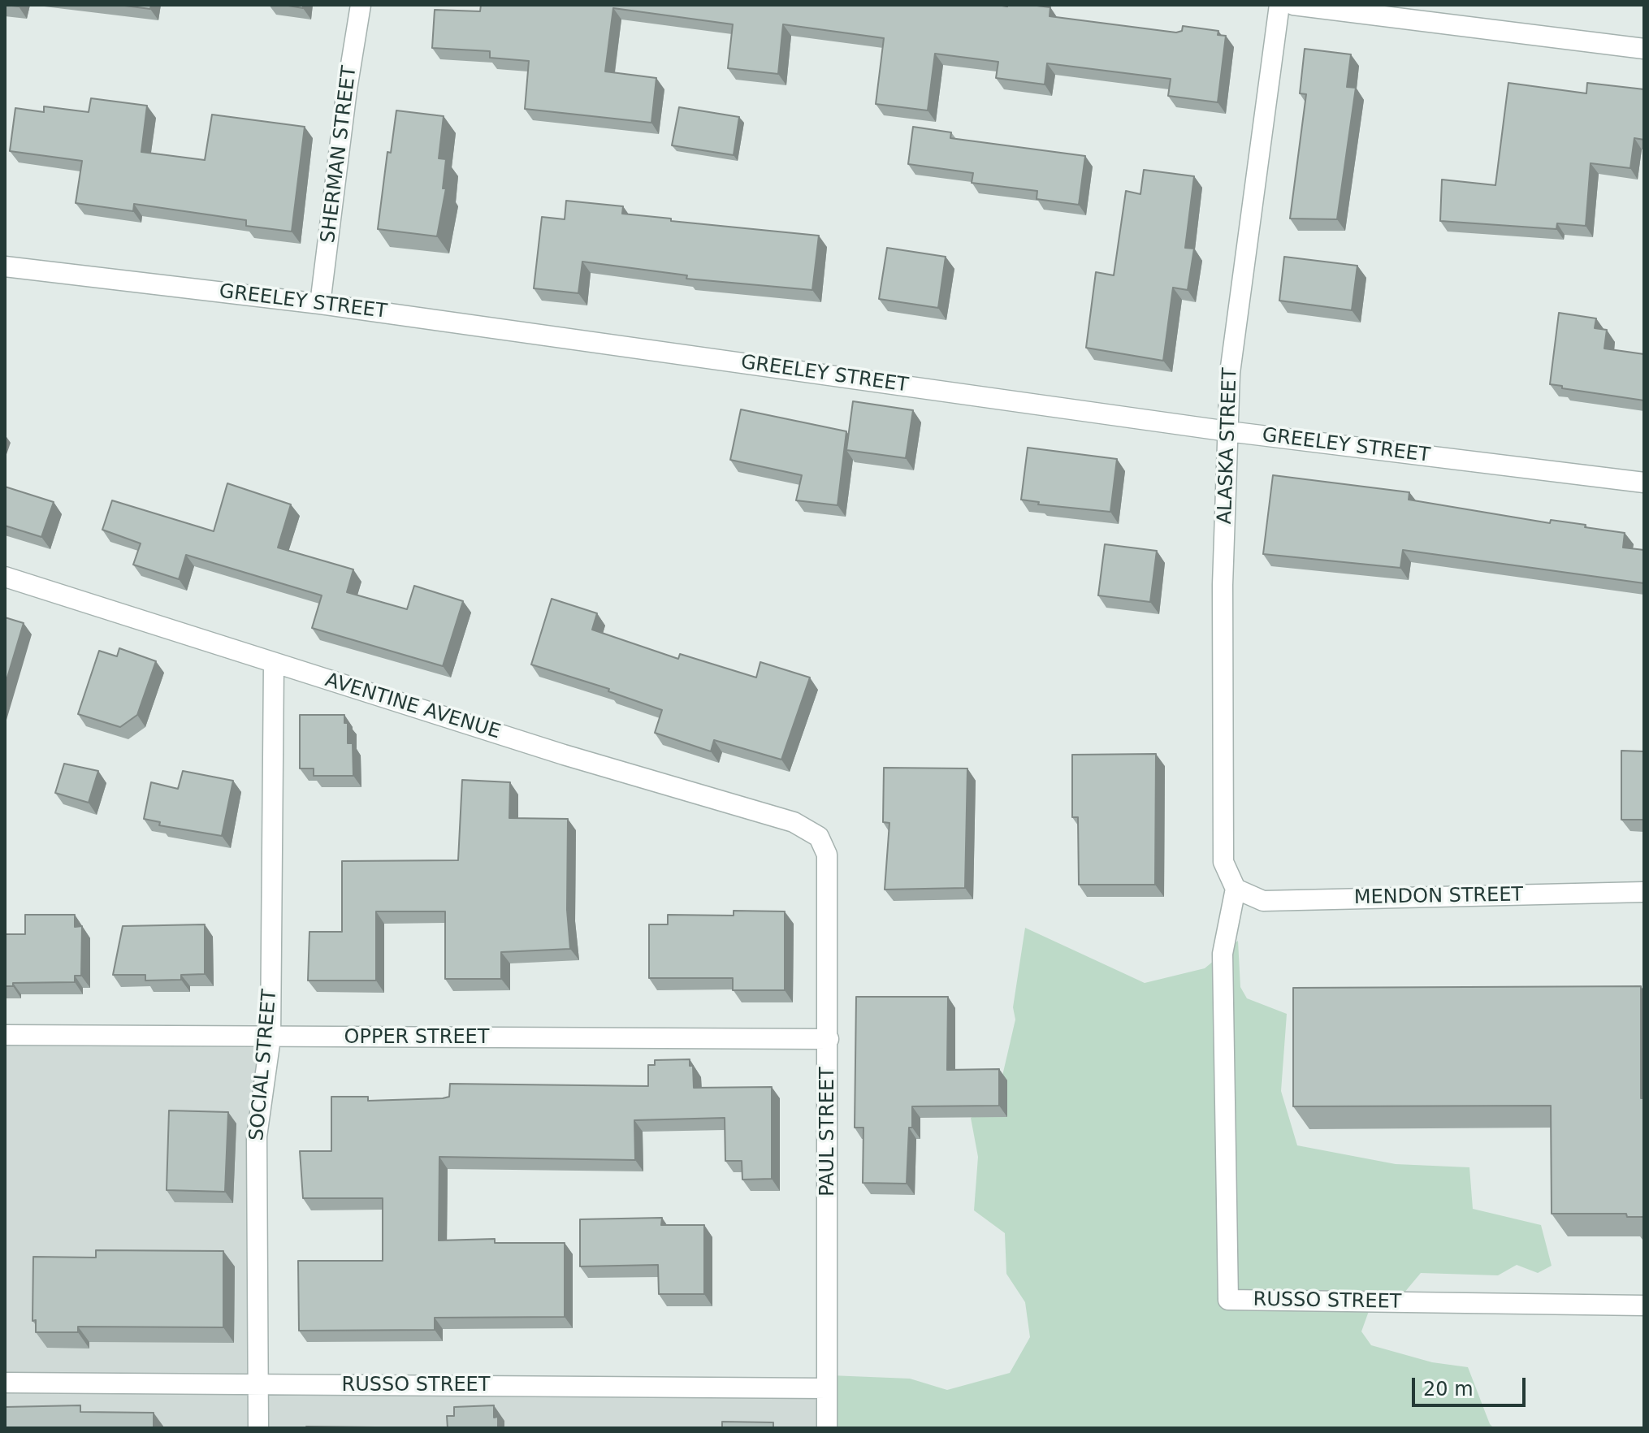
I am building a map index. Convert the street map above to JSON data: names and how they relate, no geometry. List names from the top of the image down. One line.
{"streets":{"street":["SHERMAN STREET","GREELEY STREET","ALASKA STREET","AVENTINE AVENUE","MENDON STREET","OPPER STREET","SOCIAL STREET","PAUL STREET","RUSSO STREET"]},"crossings":[["SHERMAN STREET","GREELEY STREET"],["GREELEY STREET","ALASKA STREET"],["ALASKA STREET","MENDON STREET"],["ALASKA STREET","RUSSO STREET"],["AVENTINE AVENUE","SOCIAL STREET"],["AVENTINE AVENUE","PAUL STREET"],["MENDON STREET","RUSSO STREET"],["OPPER STREET","SOCIAL STREET"],["OPPER STREET","PAUL STREET"],["SOCIAL STREET","RUSSO STREET"],["PAUL STREET","RUSSO STREET"]],"scale_bar":"20 m"}
